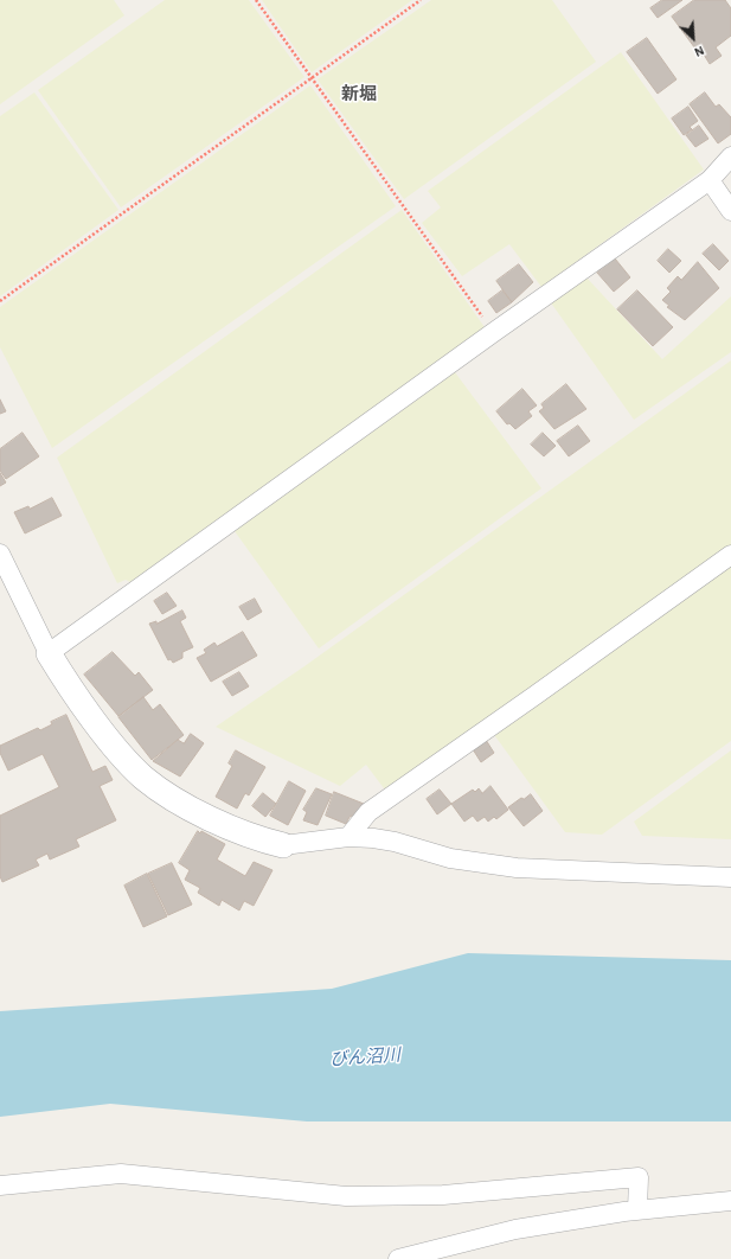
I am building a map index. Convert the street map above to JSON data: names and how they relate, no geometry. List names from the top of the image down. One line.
{"districts":["新堀"],"water":["びん沼川"],"north":"bottom right"}
